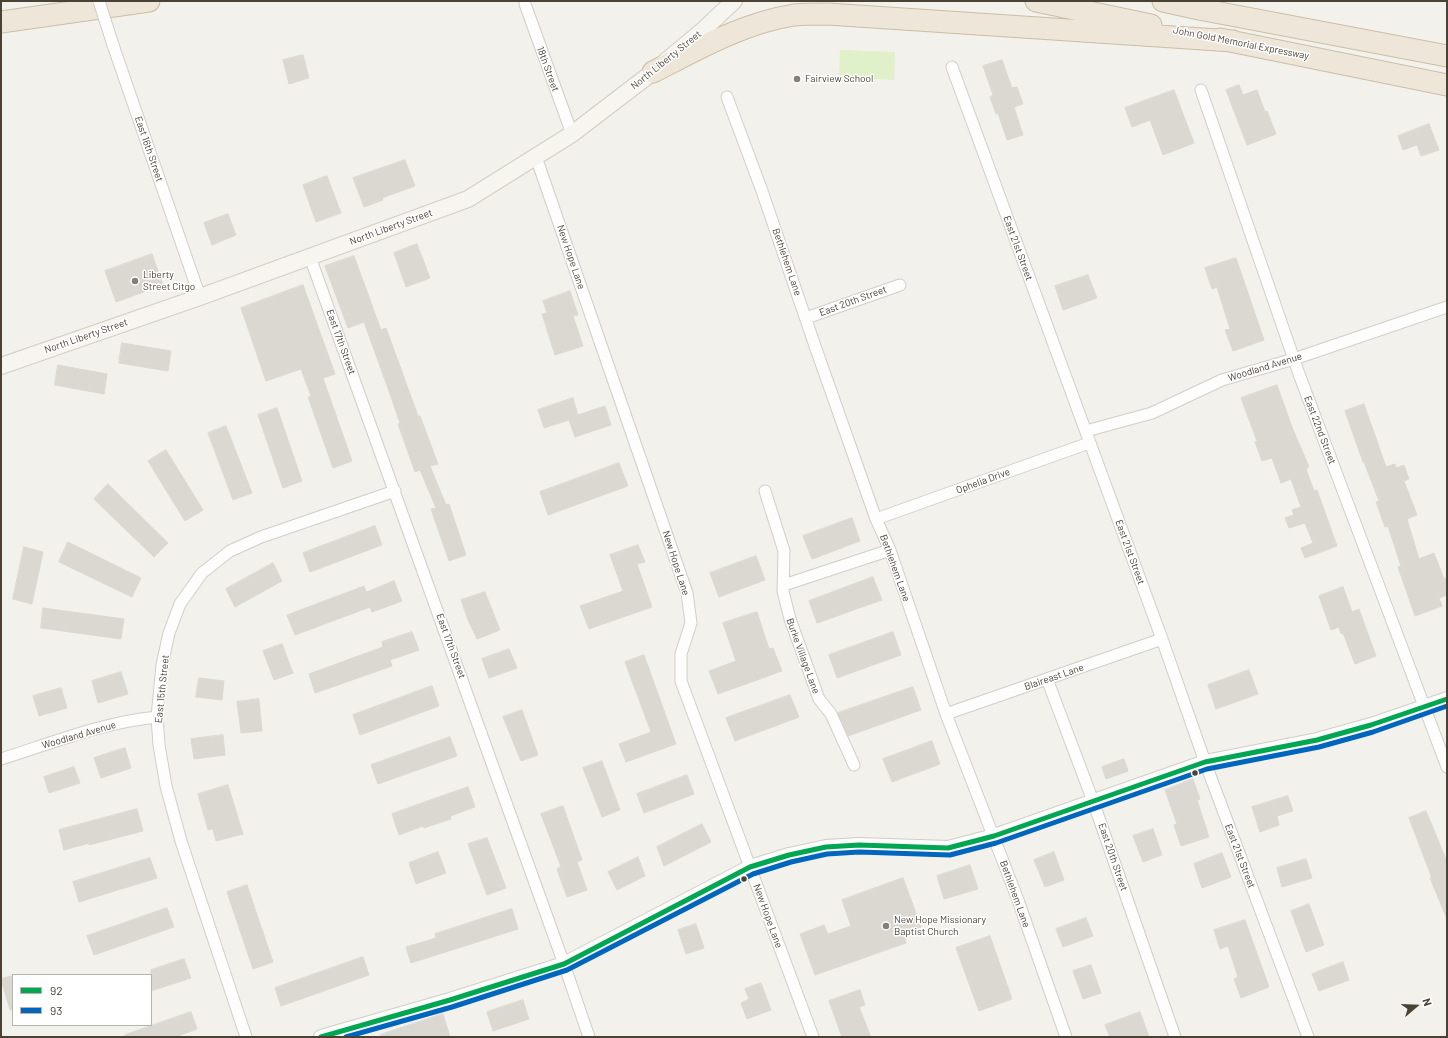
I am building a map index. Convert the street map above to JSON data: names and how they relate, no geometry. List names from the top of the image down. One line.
{"streets":{"highway":["John Gold Memorial Expressway"],"main road":["North Liberty Street"],"street":["18th Street","East 16th Street","East 21st Street","New Hope Lane","Bethlehem Lane","East 20th Street","East 17th Street","Woodland Avenue","East 22nd Street","Ophelia Drive","Burke Village Lane","Blaireast Lane","East 15th Street"]},"crossings":[["North Liberty Street","18th Street"],["North Liberty Street","East 16th Street"],["North Liberty Street","New Hope Lane"],["North Liberty Street","East 17th Street"],["East 21st Street","Woodland Avenue"],["East 21st Street","Ophelia Drive"],["East 21st Street","Blaireast Lane"],["Bethlehem Lane","East 20th Street"],["Bethlehem Lane","Ophelia Drive"],["Bethlehem Lane","Blaireast Lane"],["East 20th Street","Blaireast Lane"],["East 17th Street","East 15th Street"],["Woodland Avenue","East 22nd Street"],["Woodland Avenue","East 15th Street"]],"places":["Fairview School","Liberty Street Citgo","New Hope Missionary Baptist Church"],"lines":["transit line 92","transit line 93"],"legend":["92","93"],"north":"right"}
